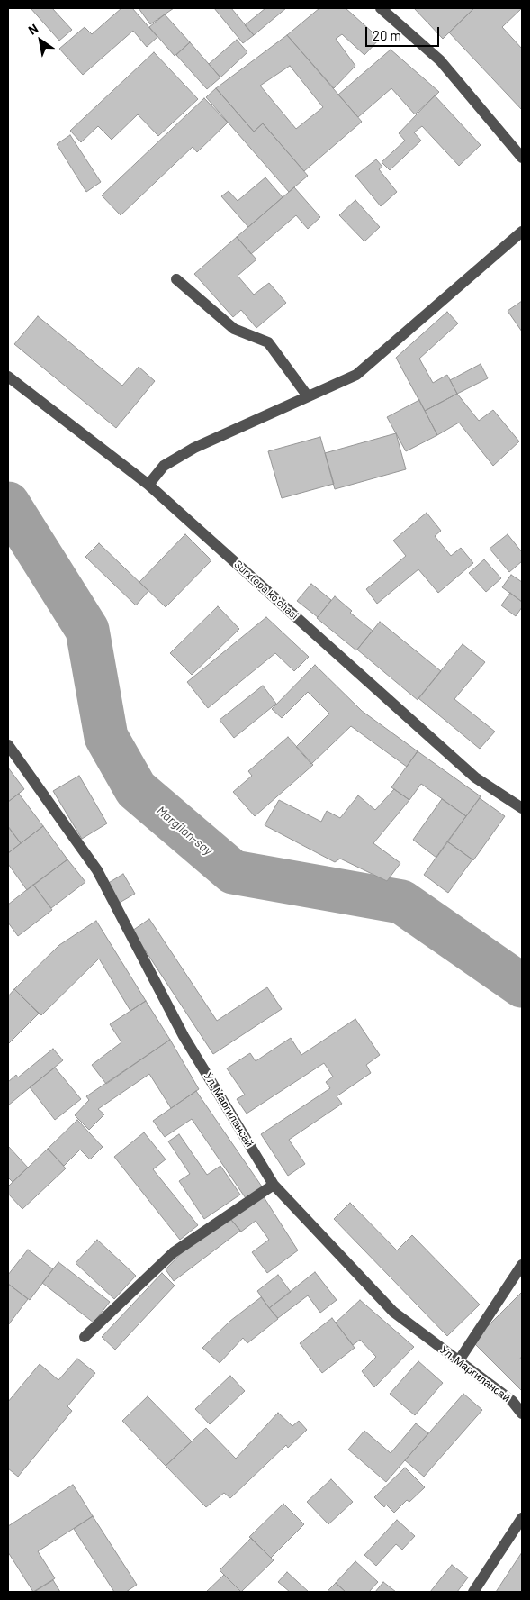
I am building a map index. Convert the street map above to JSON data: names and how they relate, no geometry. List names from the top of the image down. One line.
{"streets":{"street":["Surxtepa koʻchasi","Ул. Маргилансай"]},"water":["Margilan-say"],"scale_bar":"20 m","north":"top left"}
